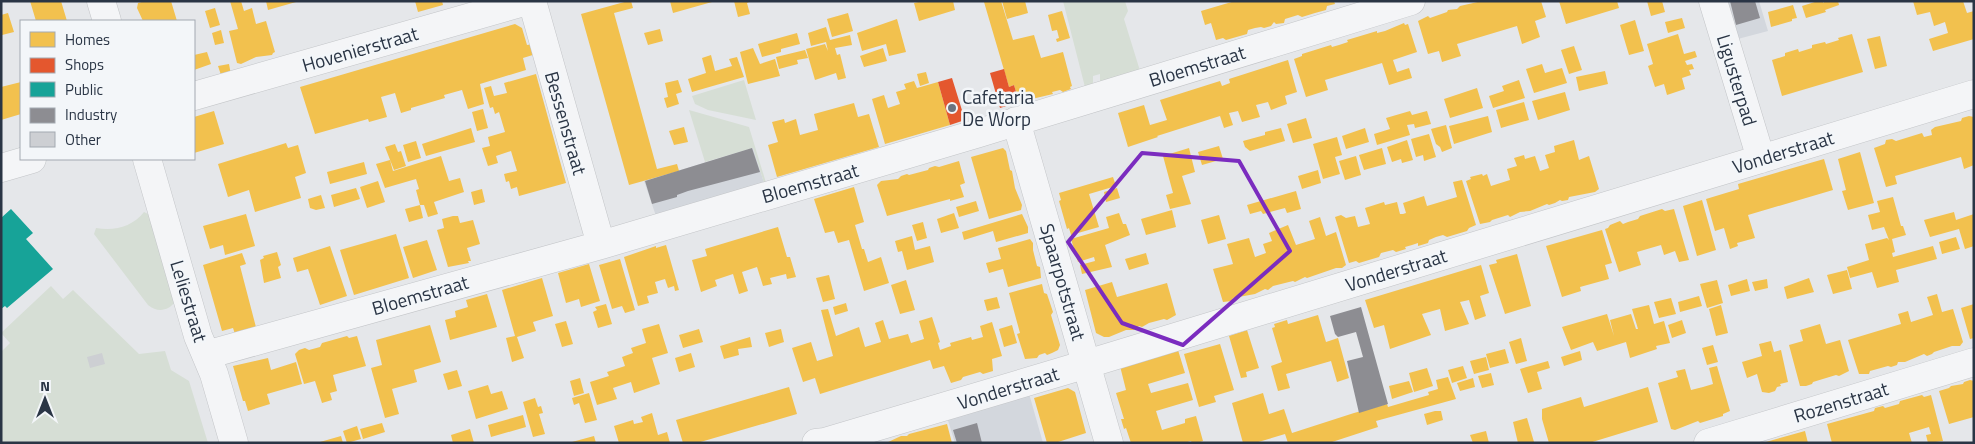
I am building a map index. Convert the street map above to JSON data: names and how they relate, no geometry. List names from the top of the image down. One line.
{"streets":{"street":["Hovenierstraat","Bloemstraat","Ligusterpad","Bessenstraat","Vonderstraat","Spaarpotstraat","Leliestraat","Rozenstraat"]},"crossings":[["Bloemstraat","Bessenstraat"],["Bloemstraat","Spaarpotstraat"],["Bloemstraat","Leliestraat"],["Ligusterpad","Vonderstraat"],["Vonderstraat","Spaarpotstraat"]],"places":["Cafetaria De Worp"],"legend":["Homes","Shops","Public","Industry","Other"],"north":"top"}
